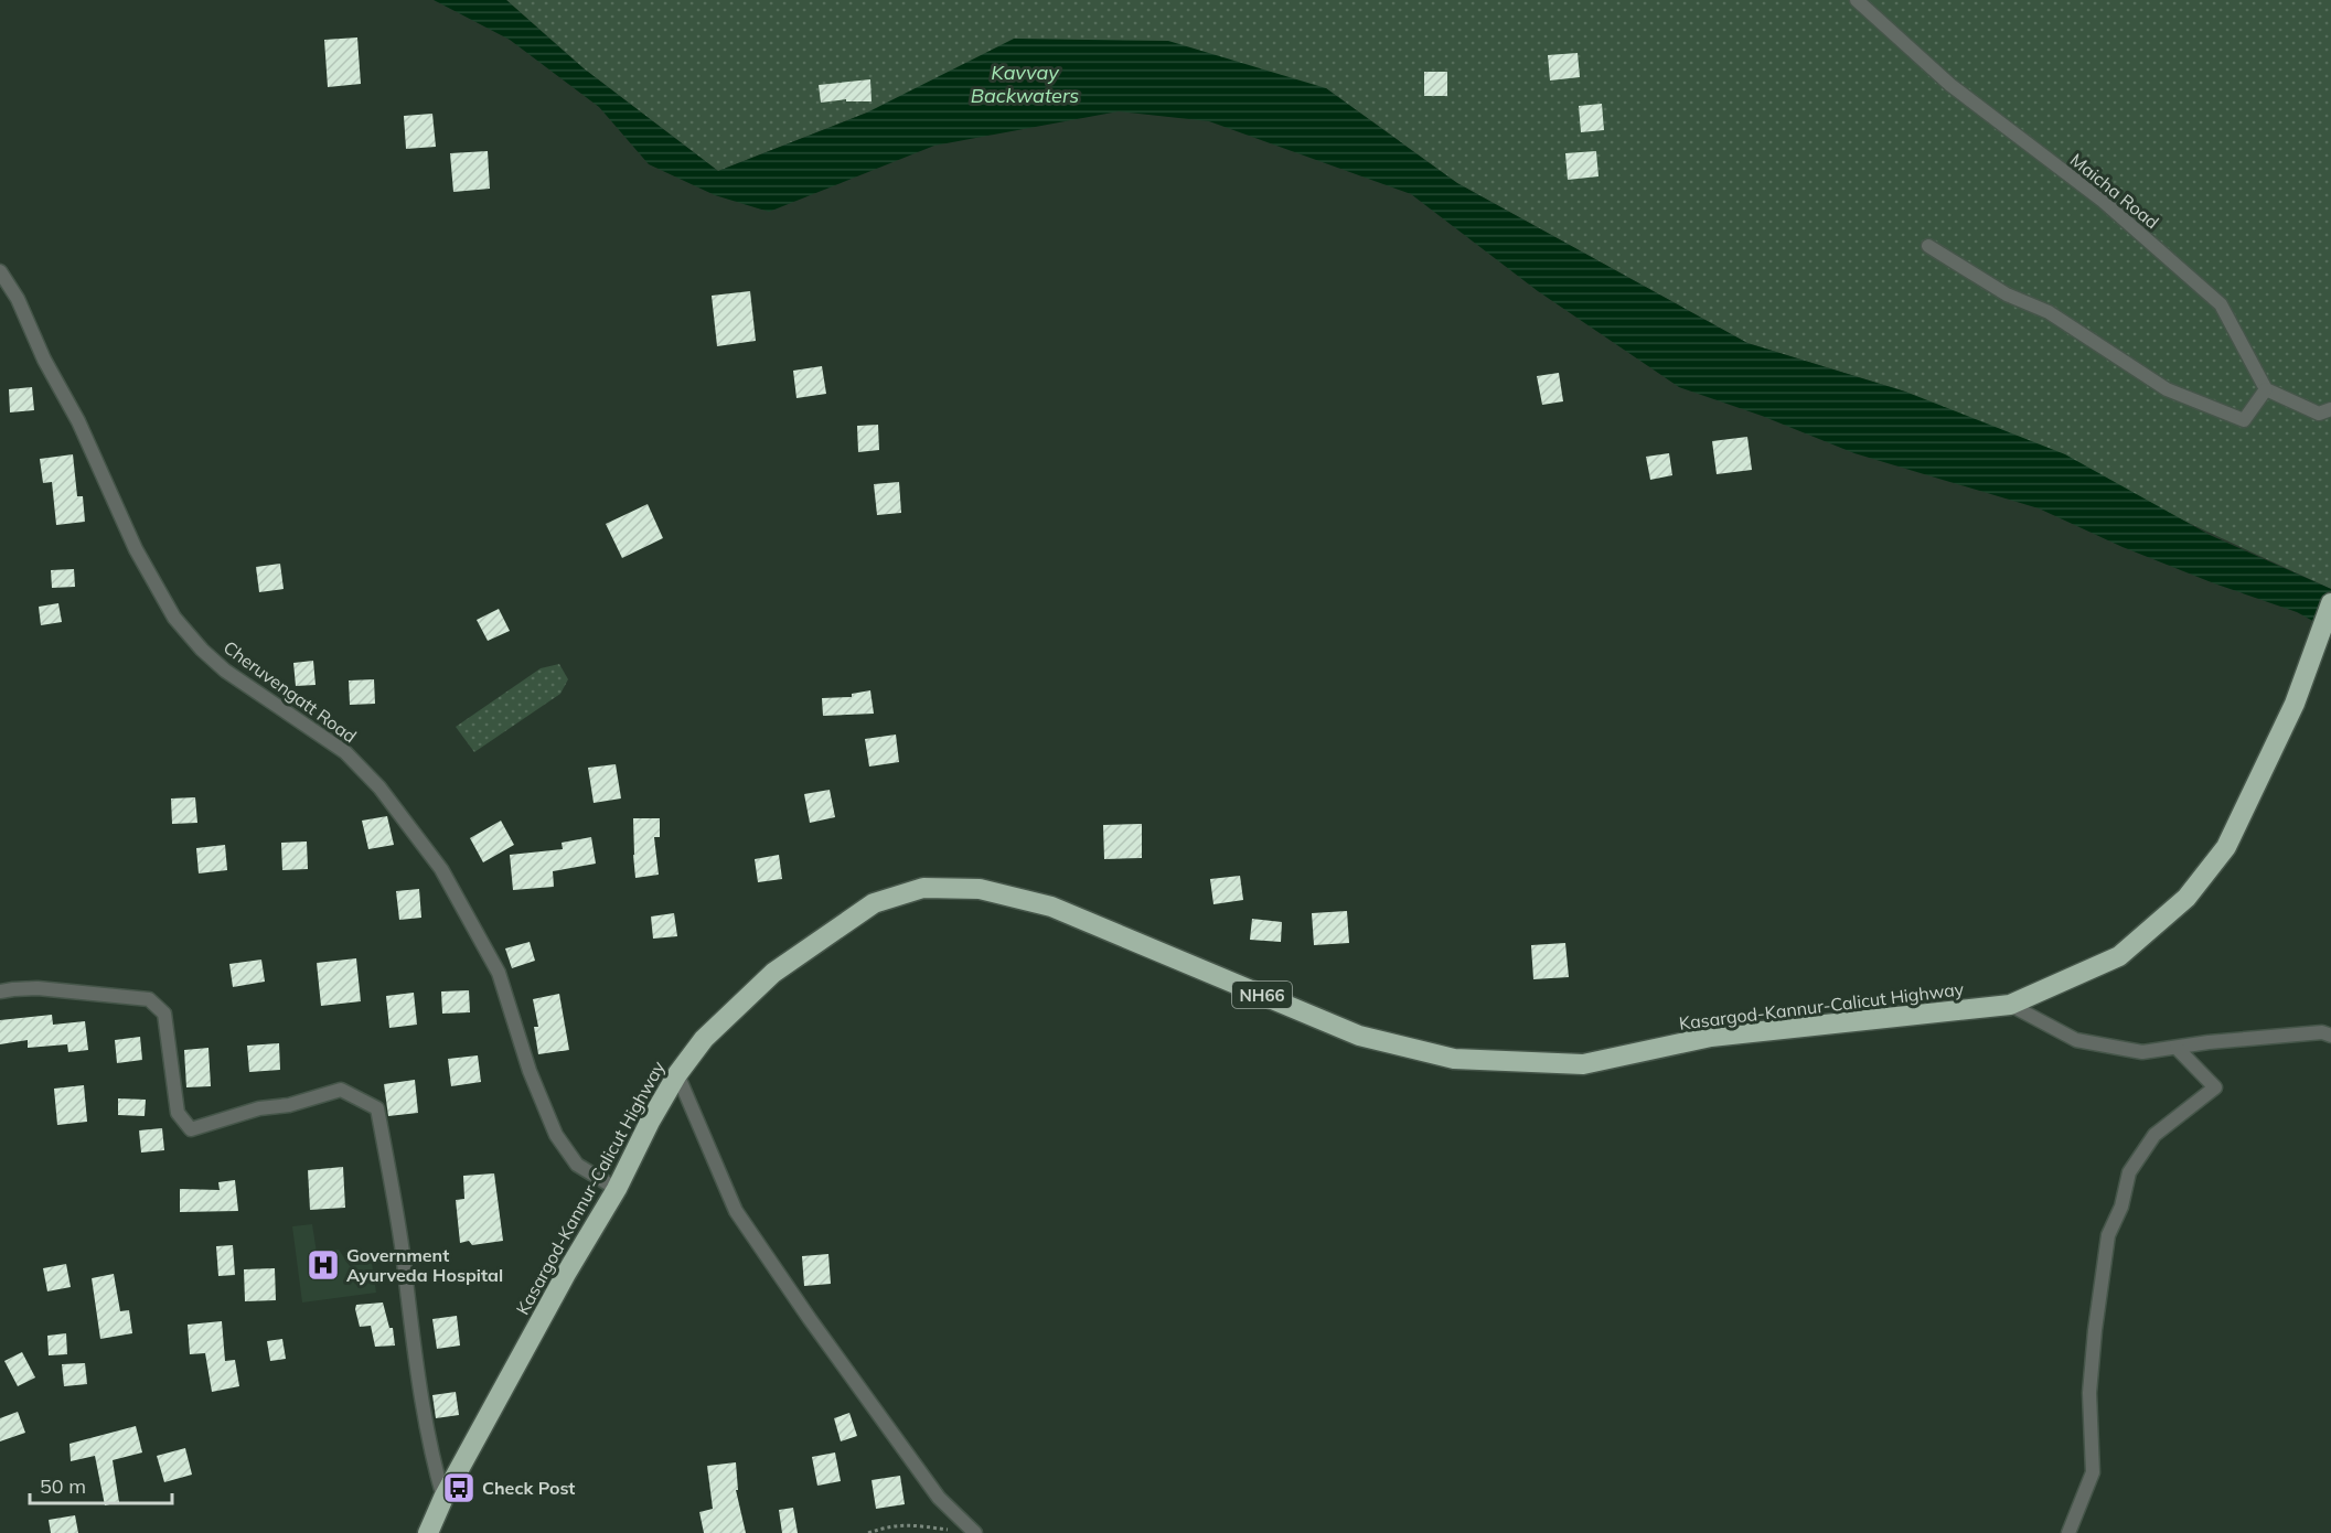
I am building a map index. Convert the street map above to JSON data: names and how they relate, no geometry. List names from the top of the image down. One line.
{"streets":{"highway":["NH66","Kasargod-Kannur-Calicut Highway"],"street":["Maicha Road","Cheruvengatt Road"]},"crossings":[["Cheruvengatt Road","Kasargod-Kannur-Calicut Highway"]],"water":["Kavvay Backwaters"],"places":{"hospital":["Government Ayurveda Hospital"],"bus stop":["Check Post"]},"scale_bar":"50 m"}
